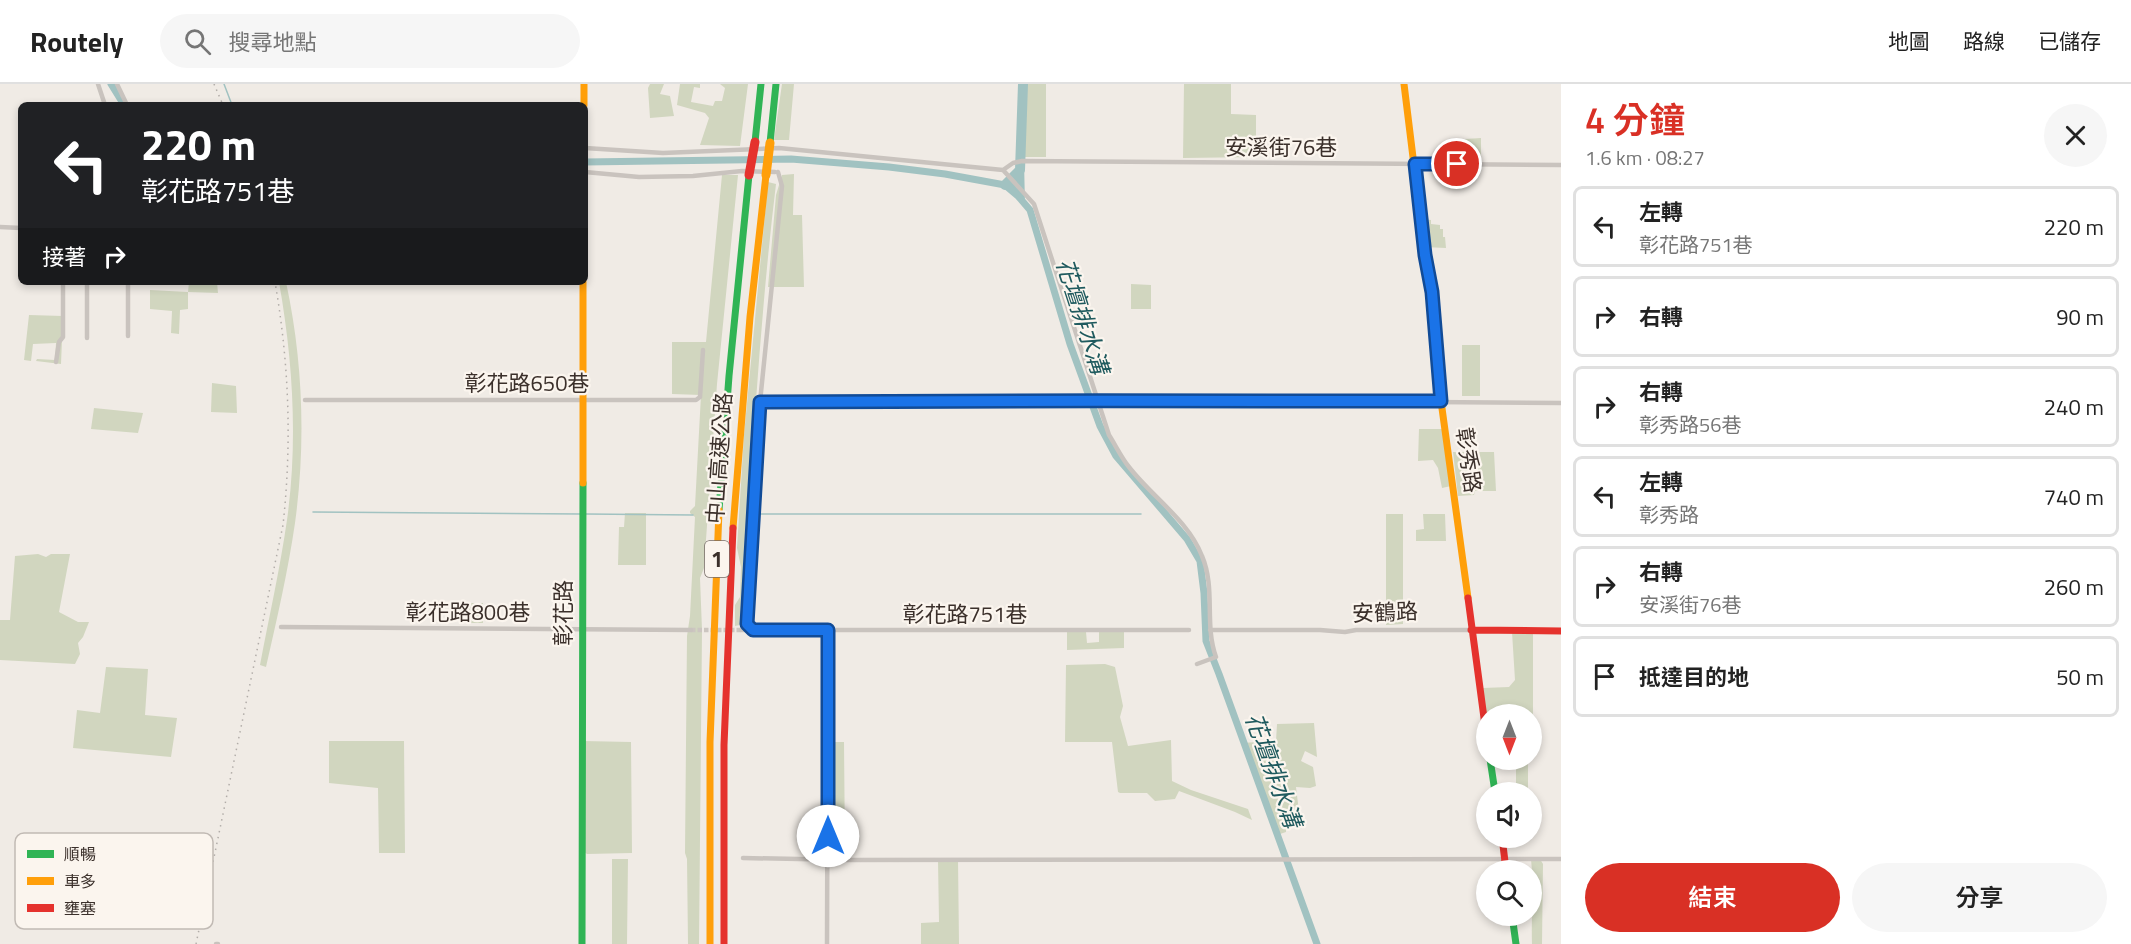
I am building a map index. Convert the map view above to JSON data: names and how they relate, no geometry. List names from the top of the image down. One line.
{"streets":{"main road":["中山高速公路","彰秀路","1","安鶴路","彰花路"],"street":["安溪街76巷","彰花路650巷","彰花路800巷","彰花路751巷"]},"crossings":[["安溪街76巷","彰秀路"],["彰花路650巷","彰花路"],["彰秀路","安鶴路"],["彰花路800巷","彰花路"]],"water":["花壇排水溝"],"legend":["順暢","車多","壅塞"],"north":"bottom","page":{"header":"Routely","search":"搜尋地點","nav":["地圖","路線","已儲存"],"heading":["4 分鐘","1.6 km · 08:27"],"turn":["220 m","彰花路751巷"],"list":[{"name":"左轉","note":"彰花路751巷","value":"220 m"},{"name":"右轉","value":"90 m"},{"name":"右轉","note":"彰秀路56巷","value":"240 m"},{"name":"左轉","note":"彰秀路","value":"740 m"},{"name":"右轉","note":"安溪街76巷","value":"260 m"},{"name":"抵達目的地","value":"50 m"}],"then":"接著","buttons":["結束","分享"]}}
